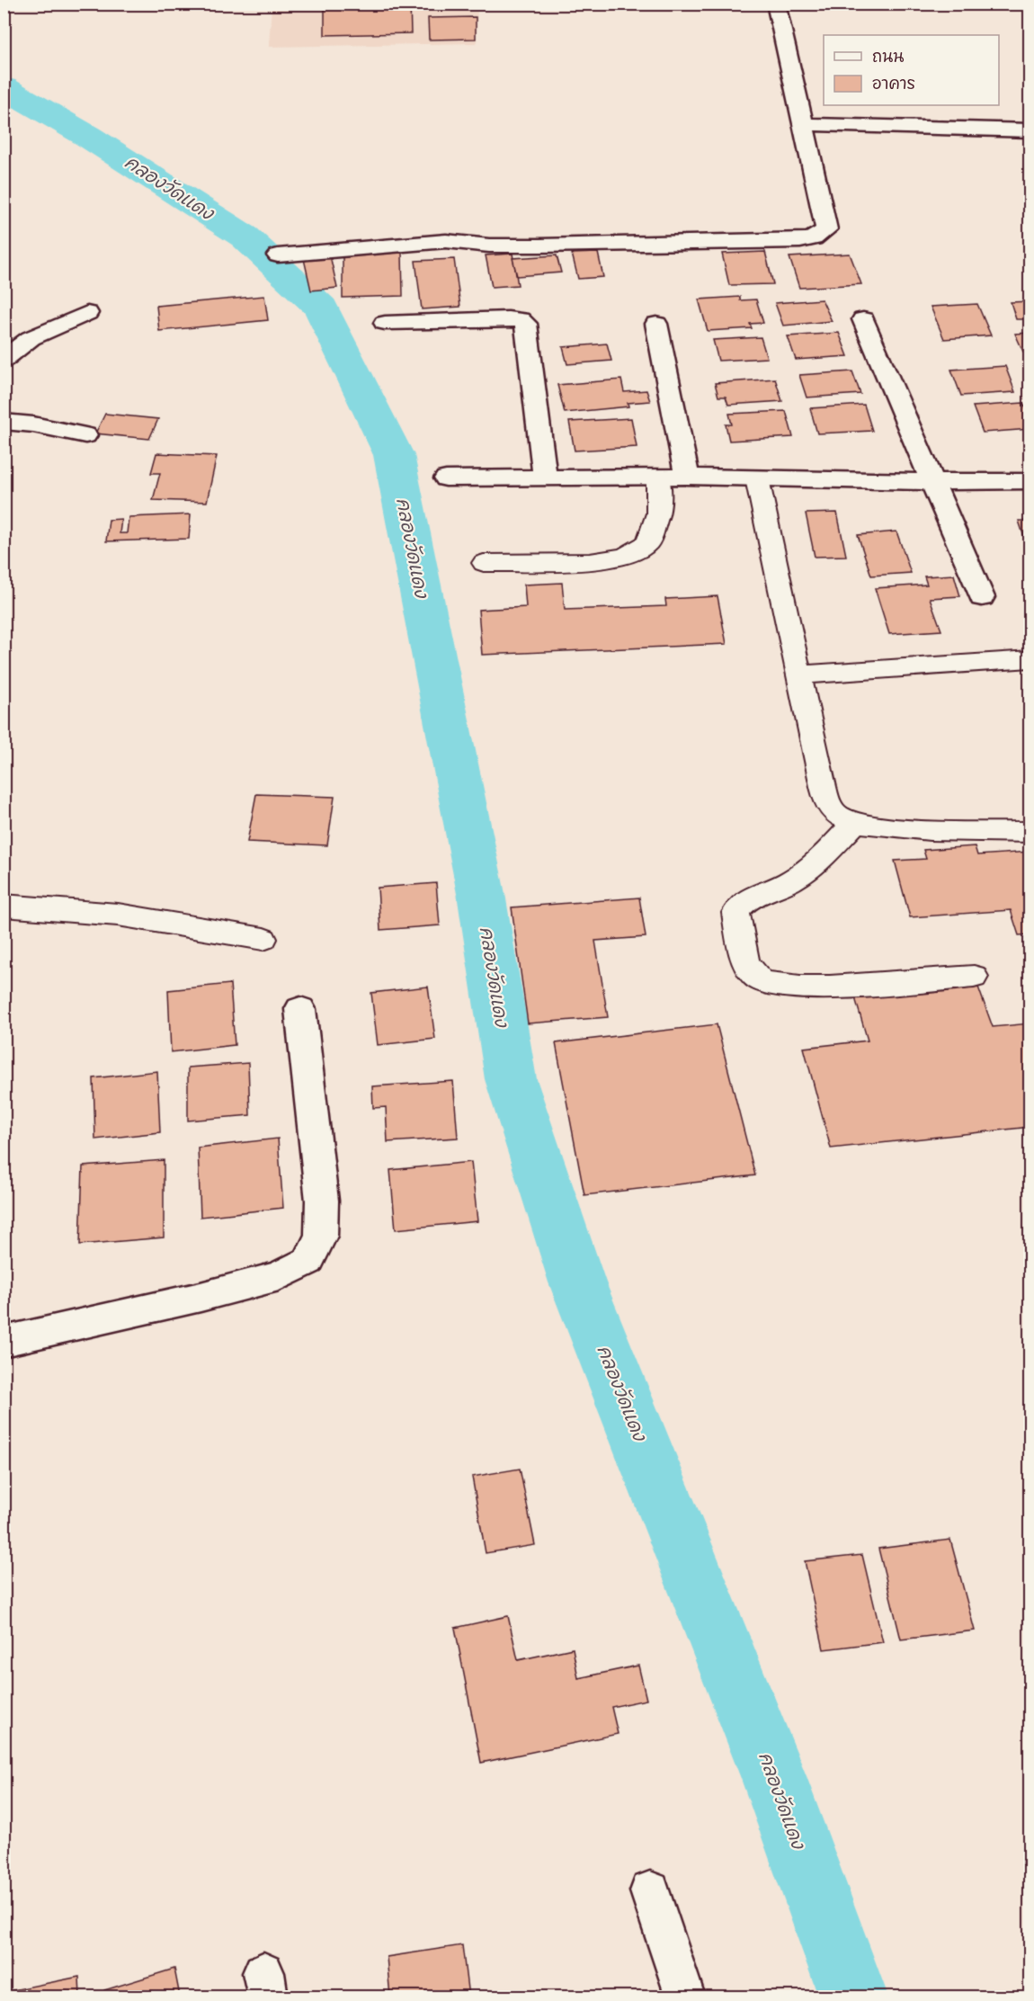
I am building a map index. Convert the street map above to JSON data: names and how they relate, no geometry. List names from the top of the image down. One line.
{"water":["คลองวัดแดง"],"legend":["ถนน","อาคาร"]}
